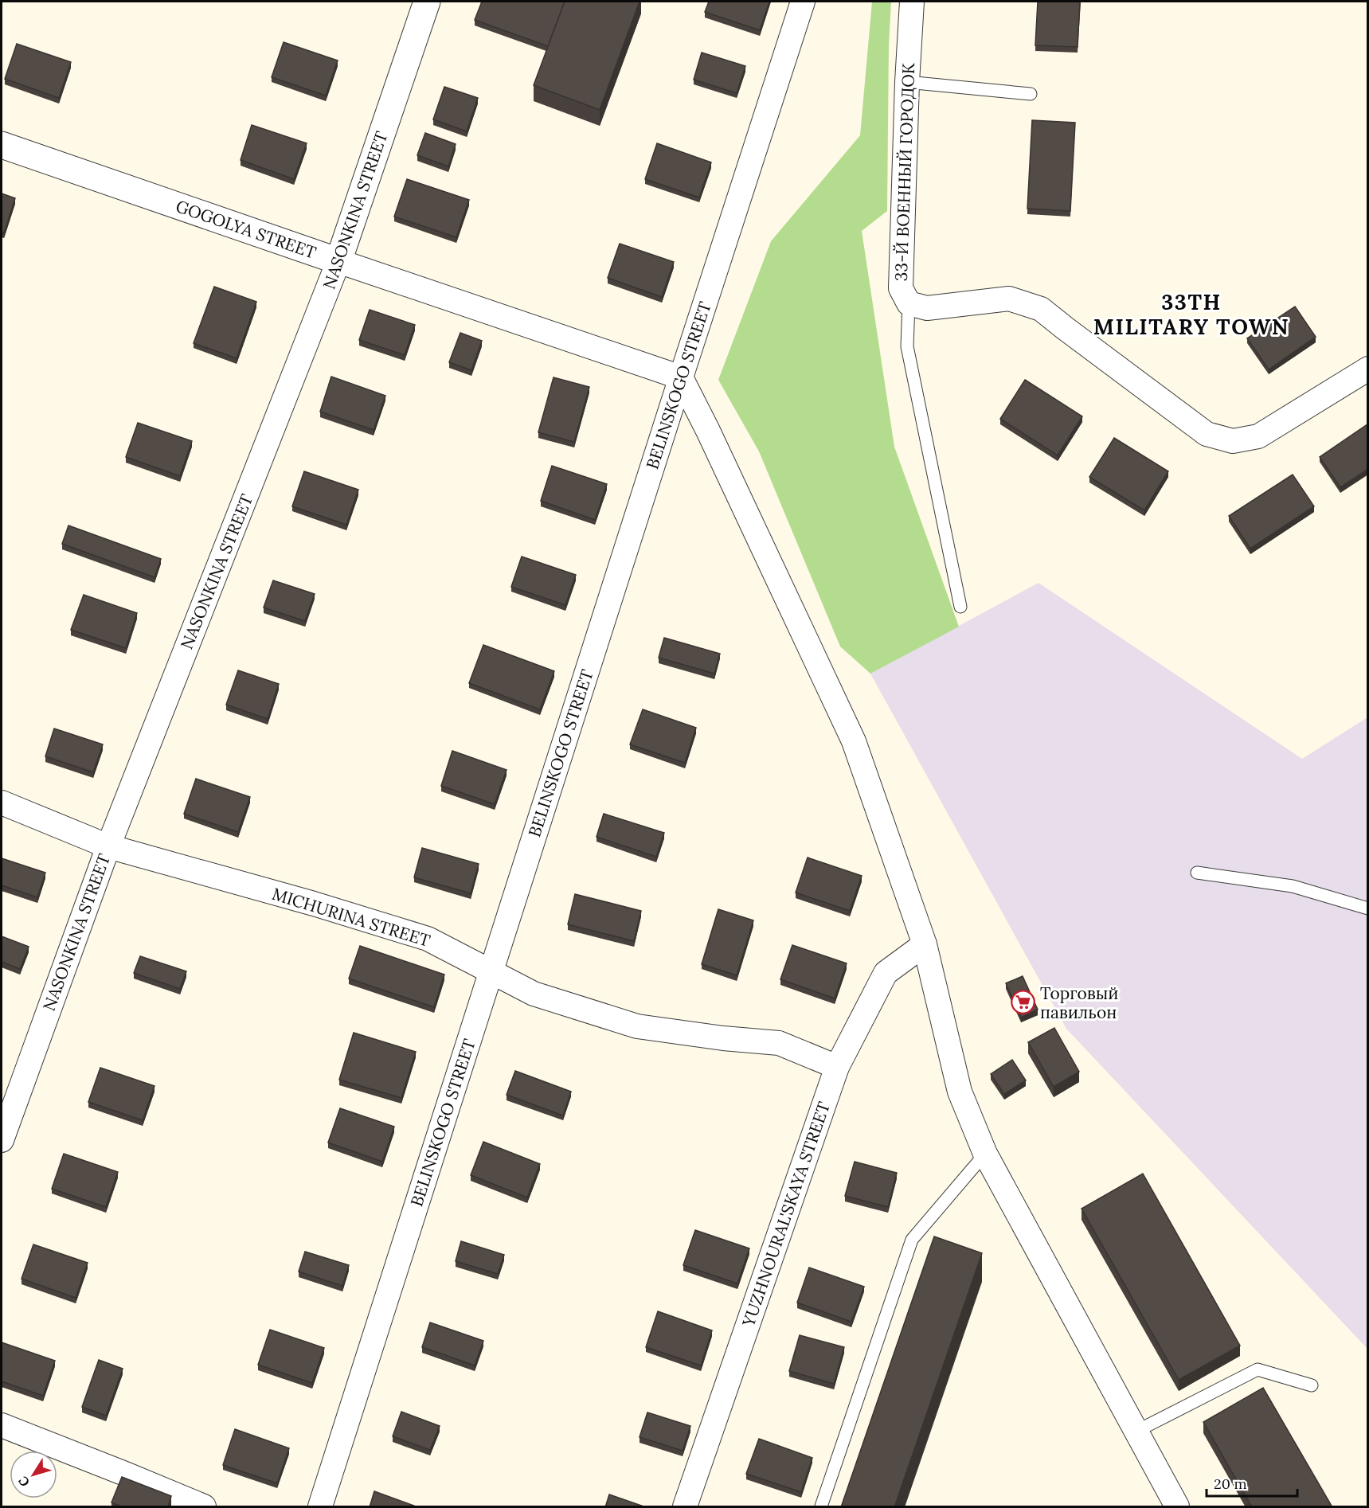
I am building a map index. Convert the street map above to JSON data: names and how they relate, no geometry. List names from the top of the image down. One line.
{"streets":{"street":["33-Й ВОЕННЫЙ ГОРОДОК","NASONKINA STREET","GOGOLYA STREET","BELINSKOGO STREET","MICHURINA STREET","YUZHNOURAL'SKAYA STREET"]},"crossings":[["NASONKINA STREET","GOGOLYA STREET"],["NASONKINA STREET","MICHURINA STREET"],["GOGOLYA STREET","BELINSKOGO STREET"],["BELINSKOGO STREET","MICHURINA STREET"],["MICHURINA STREET","YUZHNOURAL'SKAYA STREET"]],"districts":["33TH MILITARY TOWN"],"places":{"supermarket":["Торговый павильон"]},"scale_bar":"20 m","north":"bottom left"}
